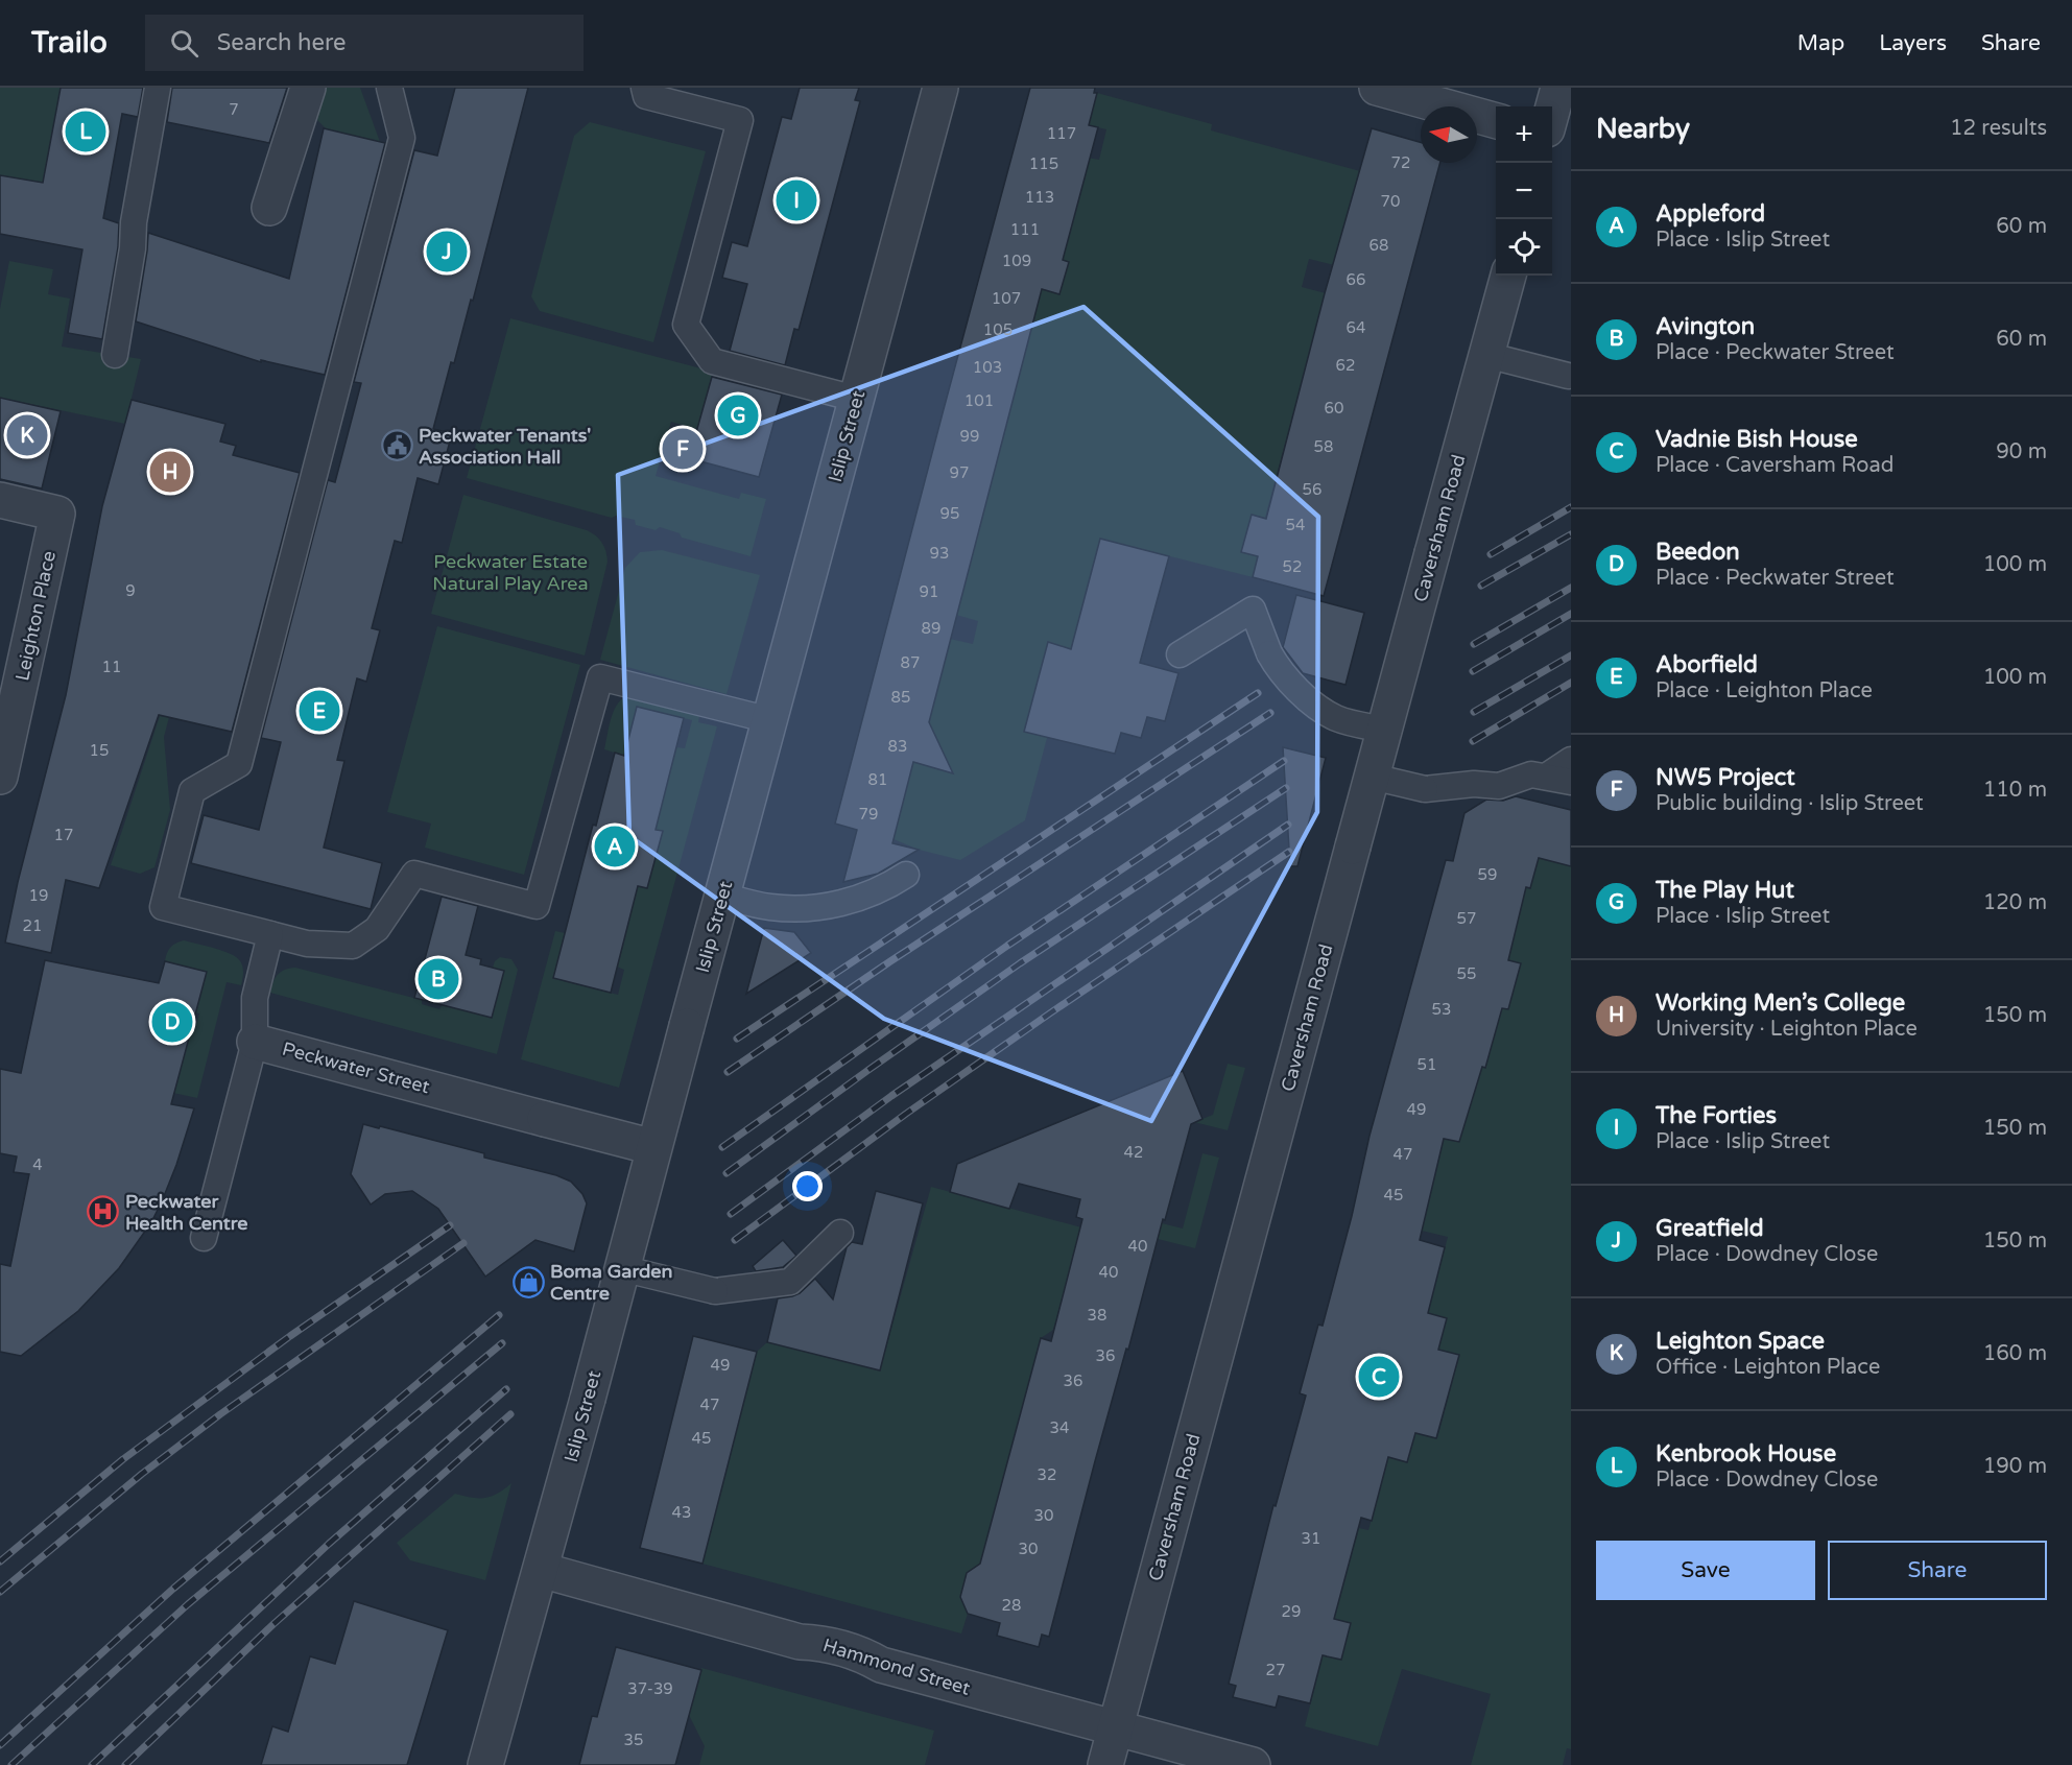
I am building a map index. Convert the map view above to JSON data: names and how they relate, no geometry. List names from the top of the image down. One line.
{"streets":{"street":["Islip Street","Caversham Road","Leighton Place","Peckwater Street","Hammond Street"]},"crossings":[["Islip Street","Peckwater Street"],["Islip Street","Hammond Street"],["Caversham Road","Hammond Street"]],"parks":["Peckwater Estate Natural Play Area"],"places":{"public building":["Peckwater Tenants' Association Hall"],"hospital":["Peckwater Health Centre"],"shop":["Boma Garden Centre"]},"house_numbers":["7","117","72","115","113","70","111","68","109","66","107","64","105","62","103","101","60","99","58","97","56","95","54","93","52","9","91","89","87","11","85","83","15","81","79","17","59","19","57","21","55","53","51","49","42","47","4","45","40","40","38","36","49","36","47","34","45","32","43","30","31","30","28","29","27","37-39","35"],"north":"left","page":{"header":"Trailo","search":"Search here","nav":["Map","Layers","Share"],"heading":["Nearby","12 results"],"map_buttons":["+","−"],"pins":["L","I","J","G","K","F","H","E","A","B","D","C"],"list":[{"mark":"A","name":"Appleford","note":"Place · Islip Street","value":"60 m"},{"mark":"B","name":"Avington","note":"Place · Peckwater Street","value":"60 m"},{"mark":"C","name":"Vadnie Bish House","note":"Place · Caversham Road","value":"90 m"},{"mark":"D","name":"Beedon","note":"Place · Peckwater Street","value":"100 m"},{"mark":"E","name":"Aborfield","note":"Place · Leighton Place","value":"100 m"},{"mark":"F","name":"NW5 Project","note":"Public building · Islip Street","value":"110 m"},{"mark":"G","name":"The Play Hut","note":"Place · Islip Street","value":"120 m"},{"mark":"H","name":"Working Men’s College","note":"University · Leighton Place","value":"150 m"},{"mark":"I","name":"The Forties","note":"Place · Islip Street","value":"150 m"},{"mark":"J","name":"Greatfield","note":"Place · Dowdney Close","value":"150 m"},{"mark":"K","name":"Leighton Space","note":"Office · Leighton Place","value":"160 m"},{"mark":"L","name":"Kenbrook House","note":"Place · Dowdney Close","value":"190 m"}],"buttons":["Save","Share"]}}
